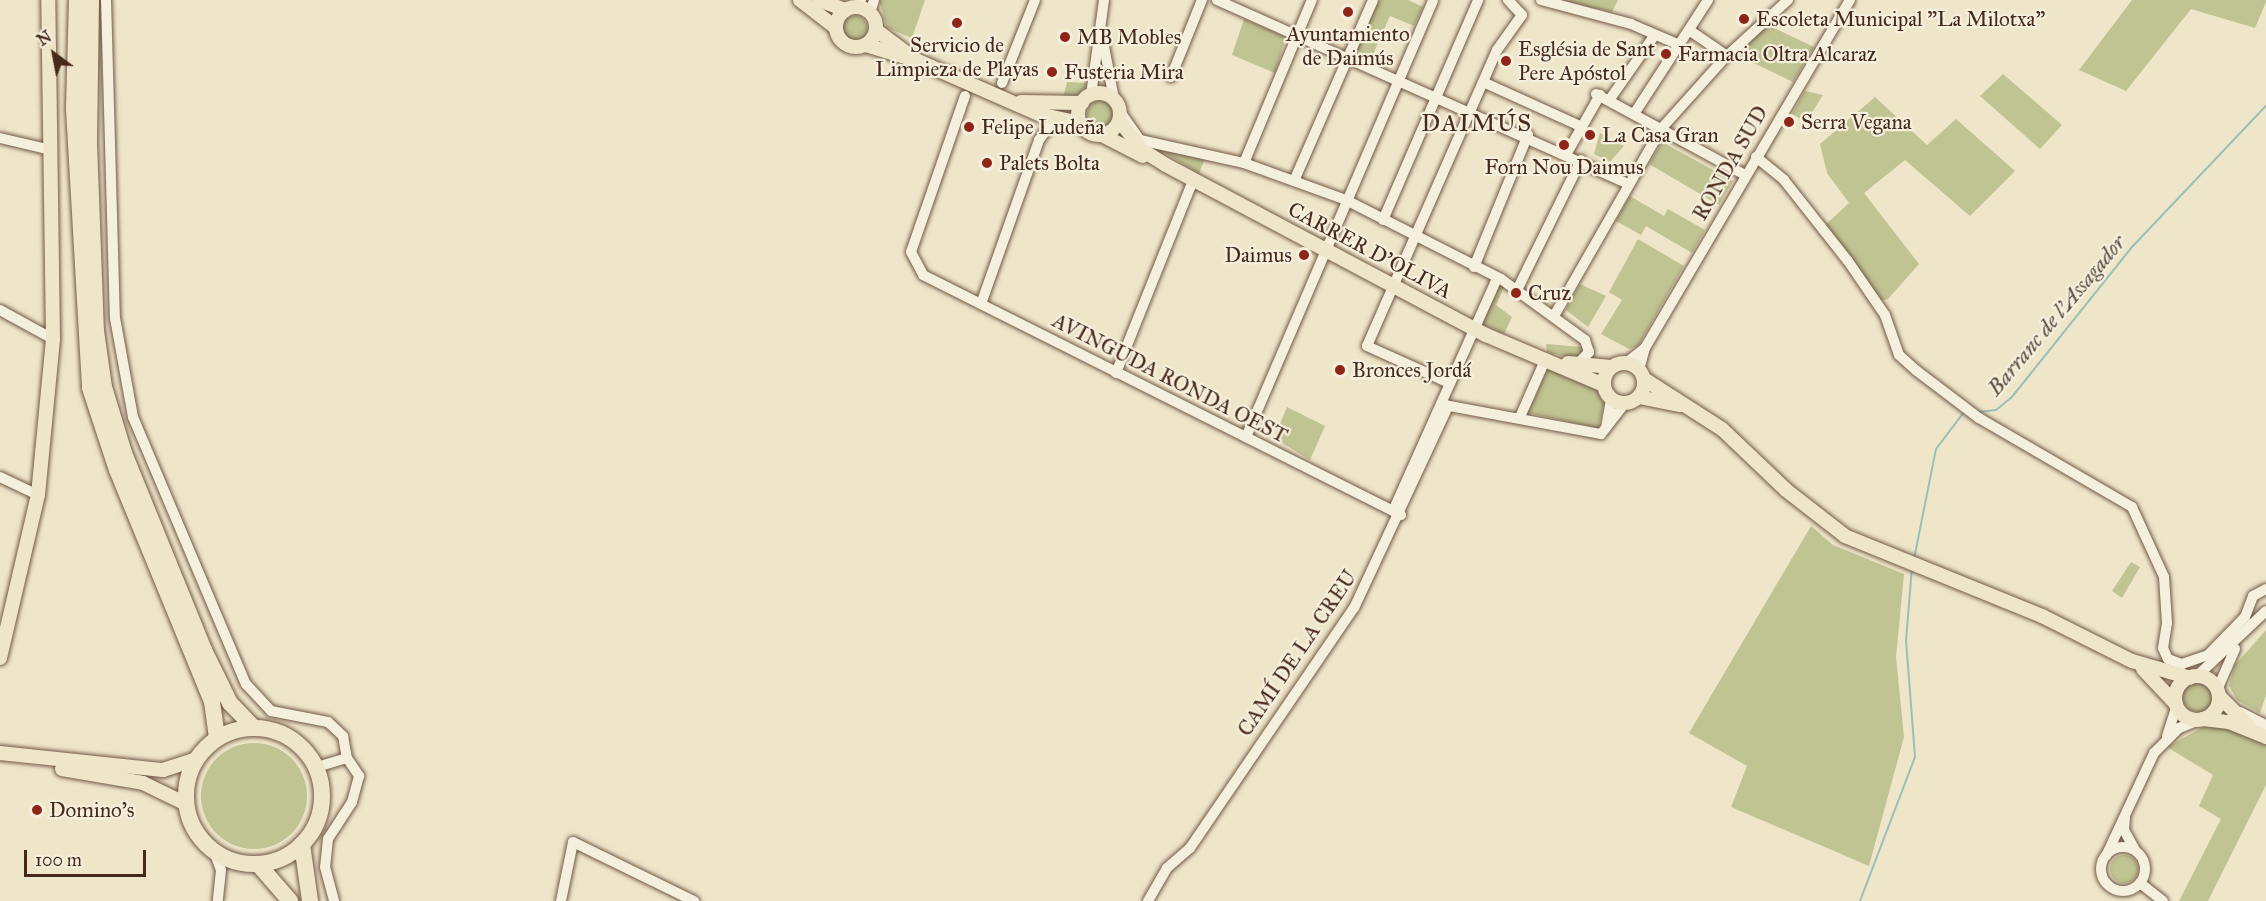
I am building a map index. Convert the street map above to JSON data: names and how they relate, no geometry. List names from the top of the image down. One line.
{"streets":{"main road":["CARRER D'OLIVA"],"street":["RONDA SUD","AVINGUDA RONDA OEST","CAMÍ DE LA CREU"]},"crossings":[["CARRER D'OLIVA","CAMÍ DE LA CREU"],["AVINGUDA RONDA OEST","CAMÍ DE LA CREU"]],"districts":["DAIMÚS"],"water":["Barranc de l'Assagador"],"places":["Ayuntamiento de Daimús","Escoleta Municipal \"La Milotxa\"","Servicio de Limpieza de Playas","MB Mobles","Farmacia Oltra Alcaraz","Església de Sant Pere Apóstol","Fusteria Mira","Serra Vegana","Felipe Ludeña","La Casa Gran","Forn Nou Daimus","Palets Bolta","Daimus","Cruz","Bronces Jordá","Domino's"],"scale_bar":"100 m","north":"top left"}
